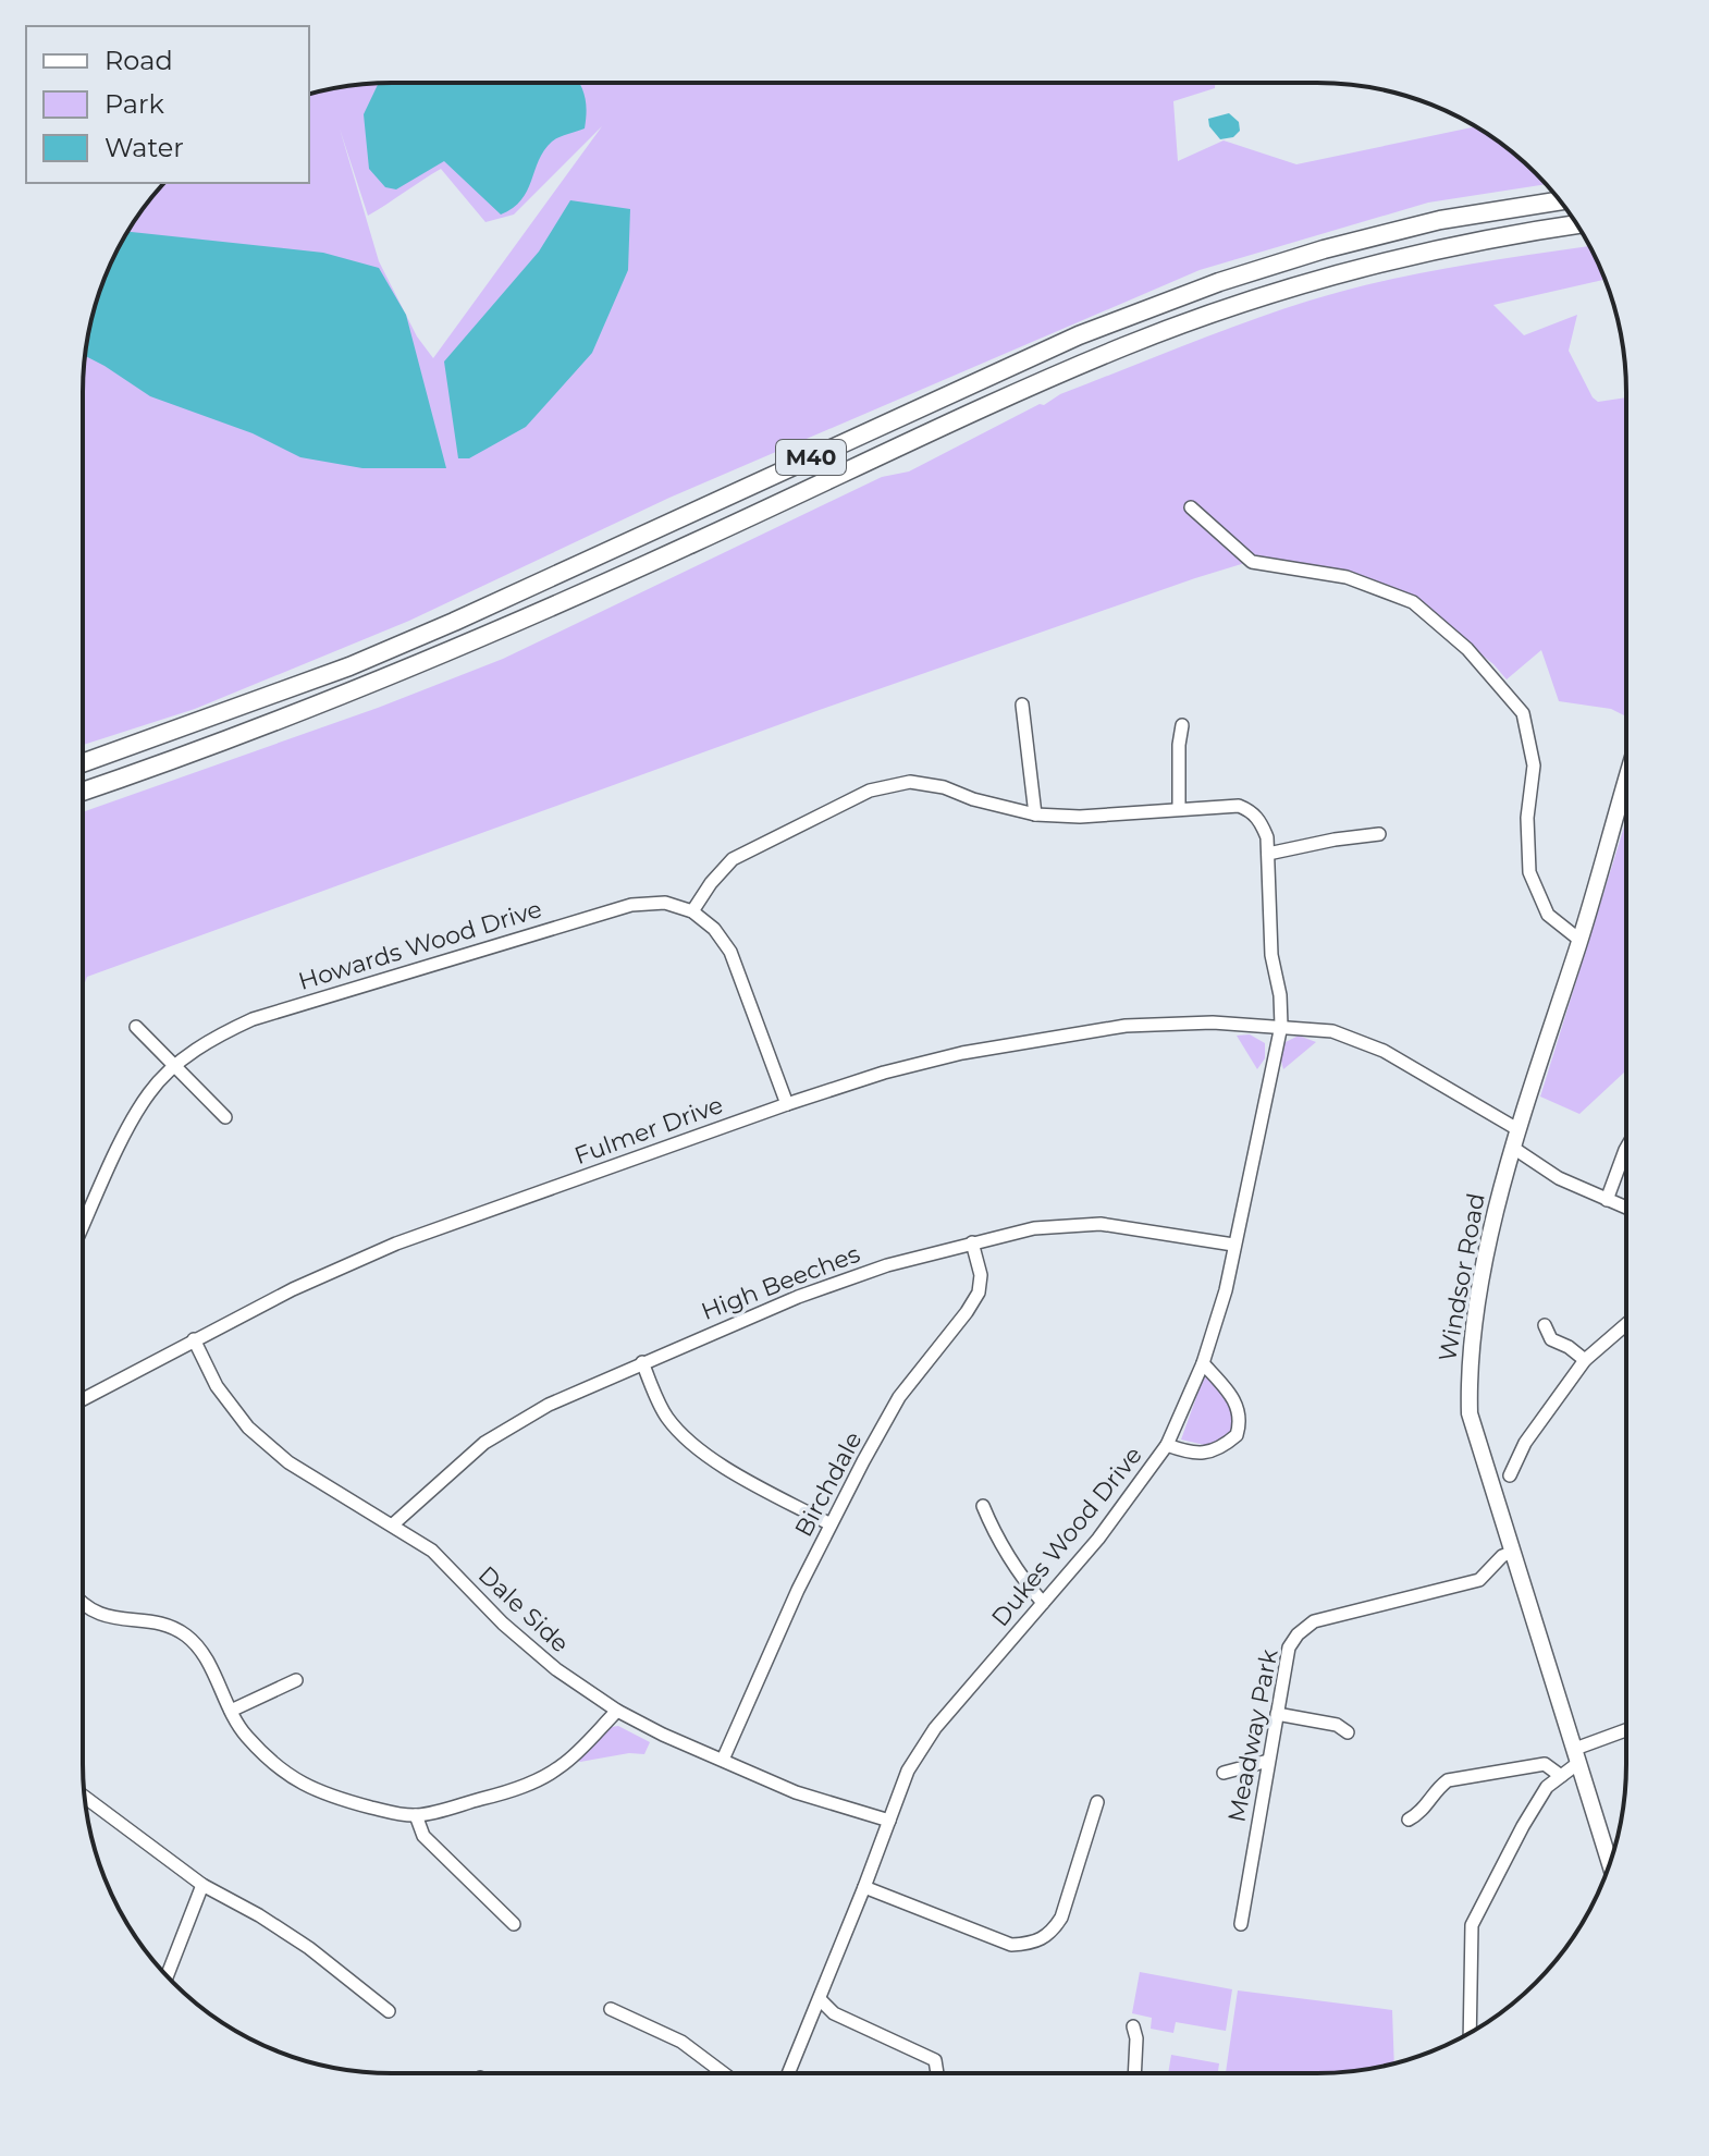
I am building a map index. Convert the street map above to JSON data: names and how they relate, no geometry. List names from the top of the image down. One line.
{"streets":{"highway":["M40"],"main road":["Windsor Road"],"street":["Howards Wood Drive","Fulmer Drive","High Beeches","Birchdale","Dukes Wood Drive","Dale Side","Meadway Park"]},"crossings":[["Fulmer Drive","Dukes Wood Drive"],["Fulmer Drive","Dale Side"],["Windsor Road","Meadway Park"],["High Beeches","Birchdale"],["High Beeches","Dukes Wood Drive"],["High Beeches","Dale Side"],["Birchdale","Dale Side"],["Dukes Wood Drive","Dale Side"]],"legend":["Road","Park","Water"]}
